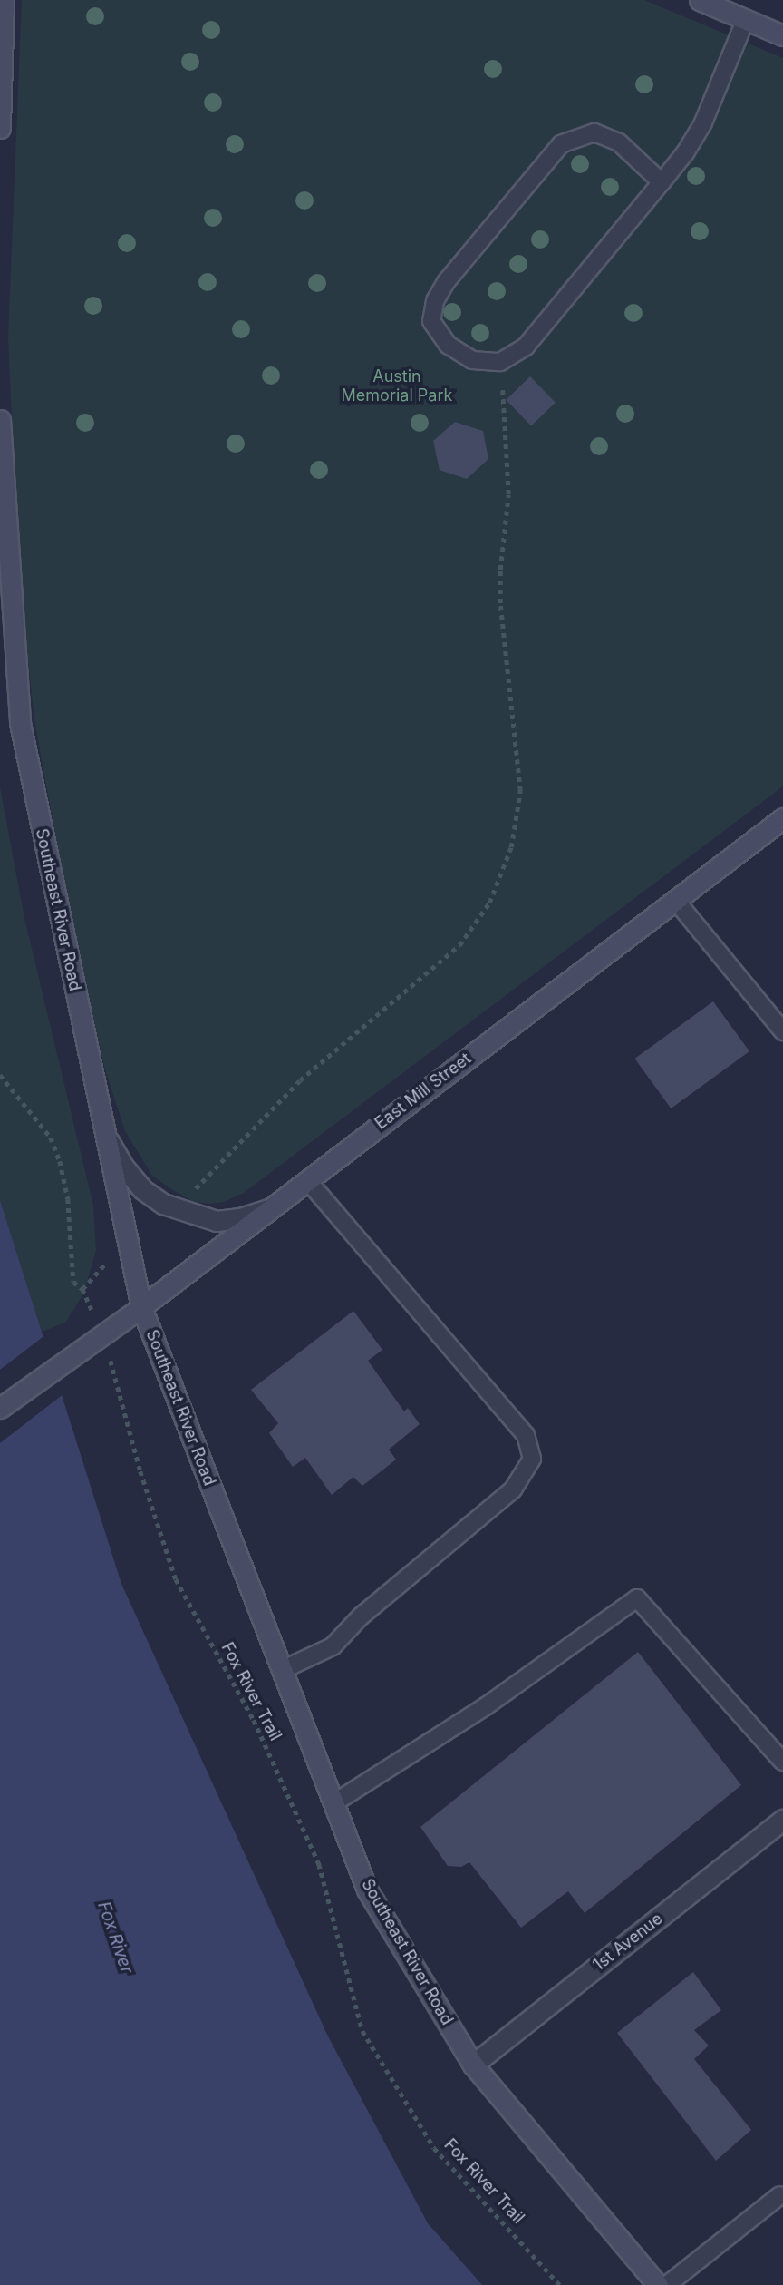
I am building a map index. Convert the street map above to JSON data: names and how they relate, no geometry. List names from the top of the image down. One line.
{"streets":{"street":["Southeast River Road","East Mill Street","1st Avenue"],"path":["Fox River Trail"]},"crossings":[["Southeast River Road","East Mill Street"],["Southeast River Road","1st Avenue"],["East Mill Street","Fox River Trail"]],"water":["Fox River"],"parks":["Austin Memorial Park"]}
